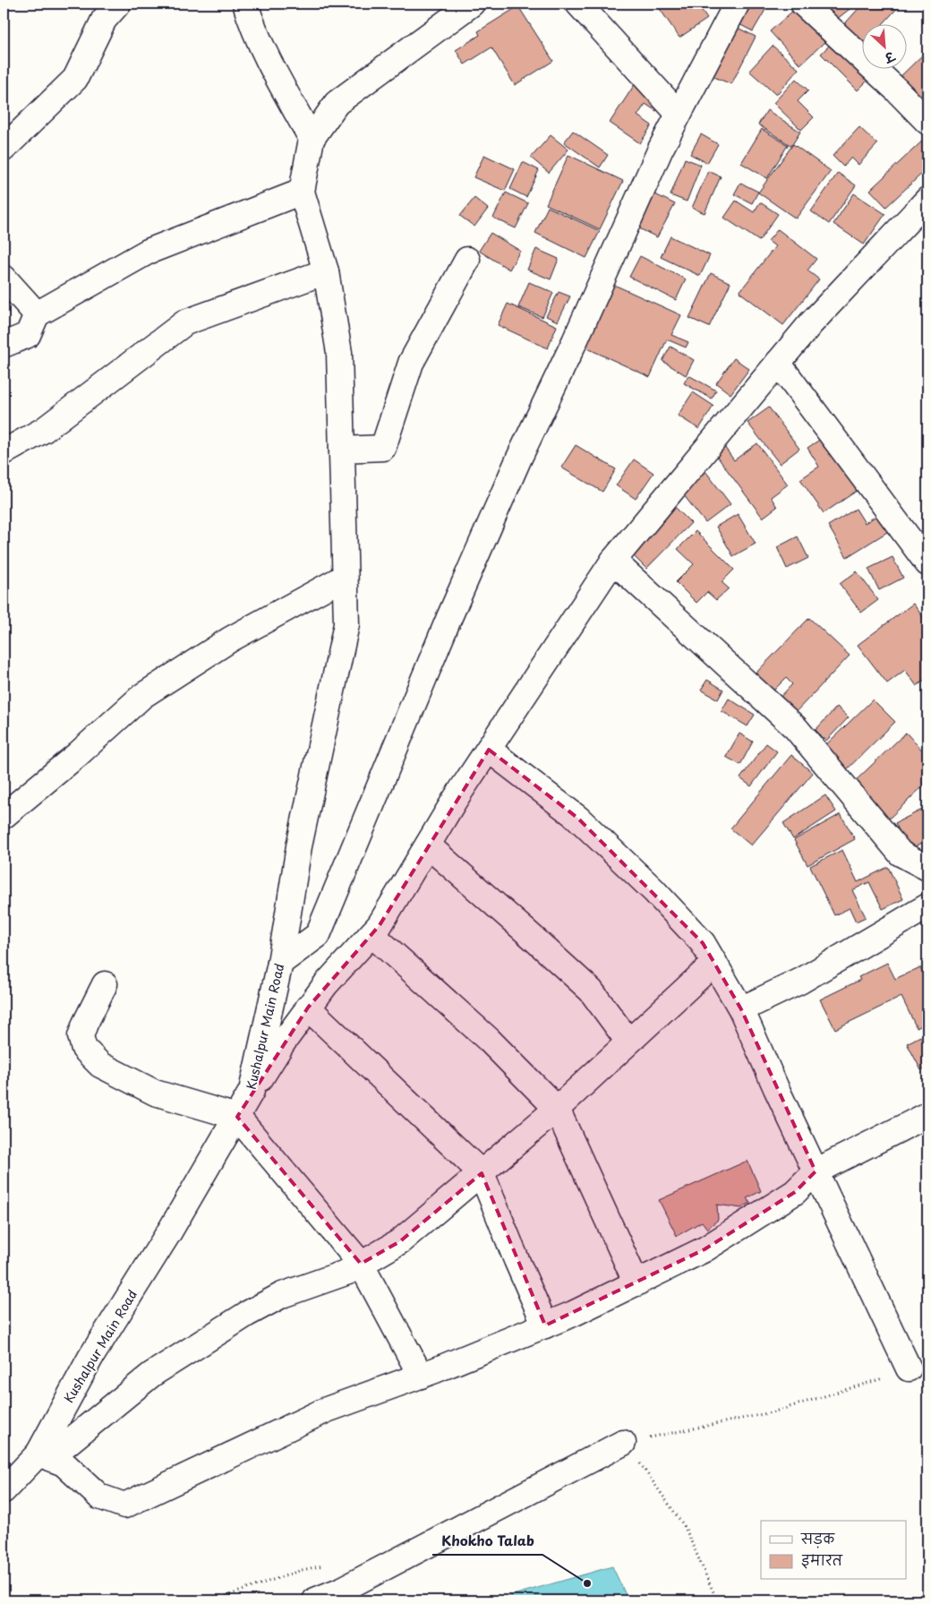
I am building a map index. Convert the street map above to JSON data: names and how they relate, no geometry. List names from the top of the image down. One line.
{"streets":{"street":["Kushalpur Main Road"]},"places":["Khokho Talab"],"legend":["सड़क","इमारत"],"north":"bottom right"}
